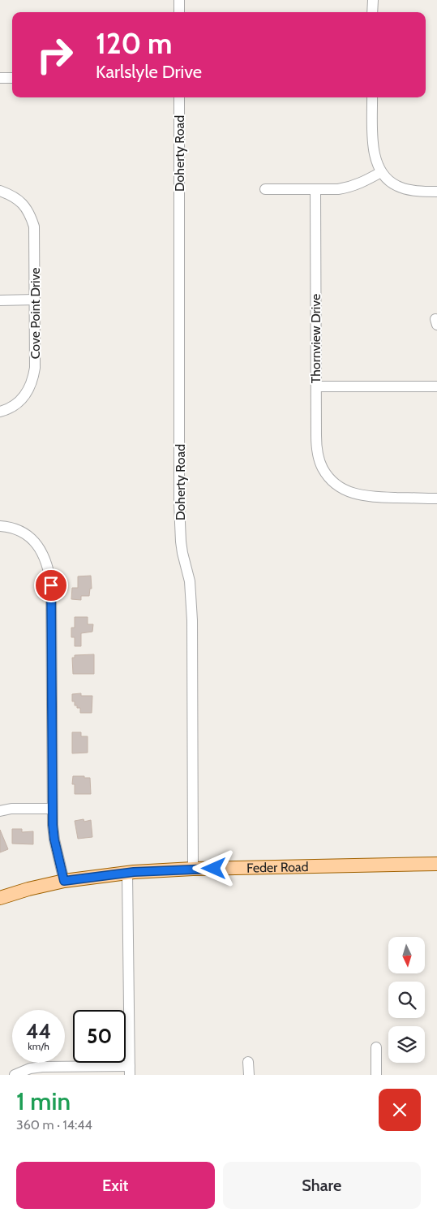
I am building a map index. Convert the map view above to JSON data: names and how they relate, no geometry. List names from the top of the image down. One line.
{"streets":{"main road":["Feder Road"],"street":["Doherty Road","Cove Point Drive","Thornview Drive"]},"crossings":[["Doherty Road","Feder Road"]],"north":"bottom","page":{"turn":["120 m","Karlslyle Drive"],"speed":"44 km/h","limit":"50","heading":["1 min","360 m · 14:44"],"buttons":["Exit","Share"]}}
